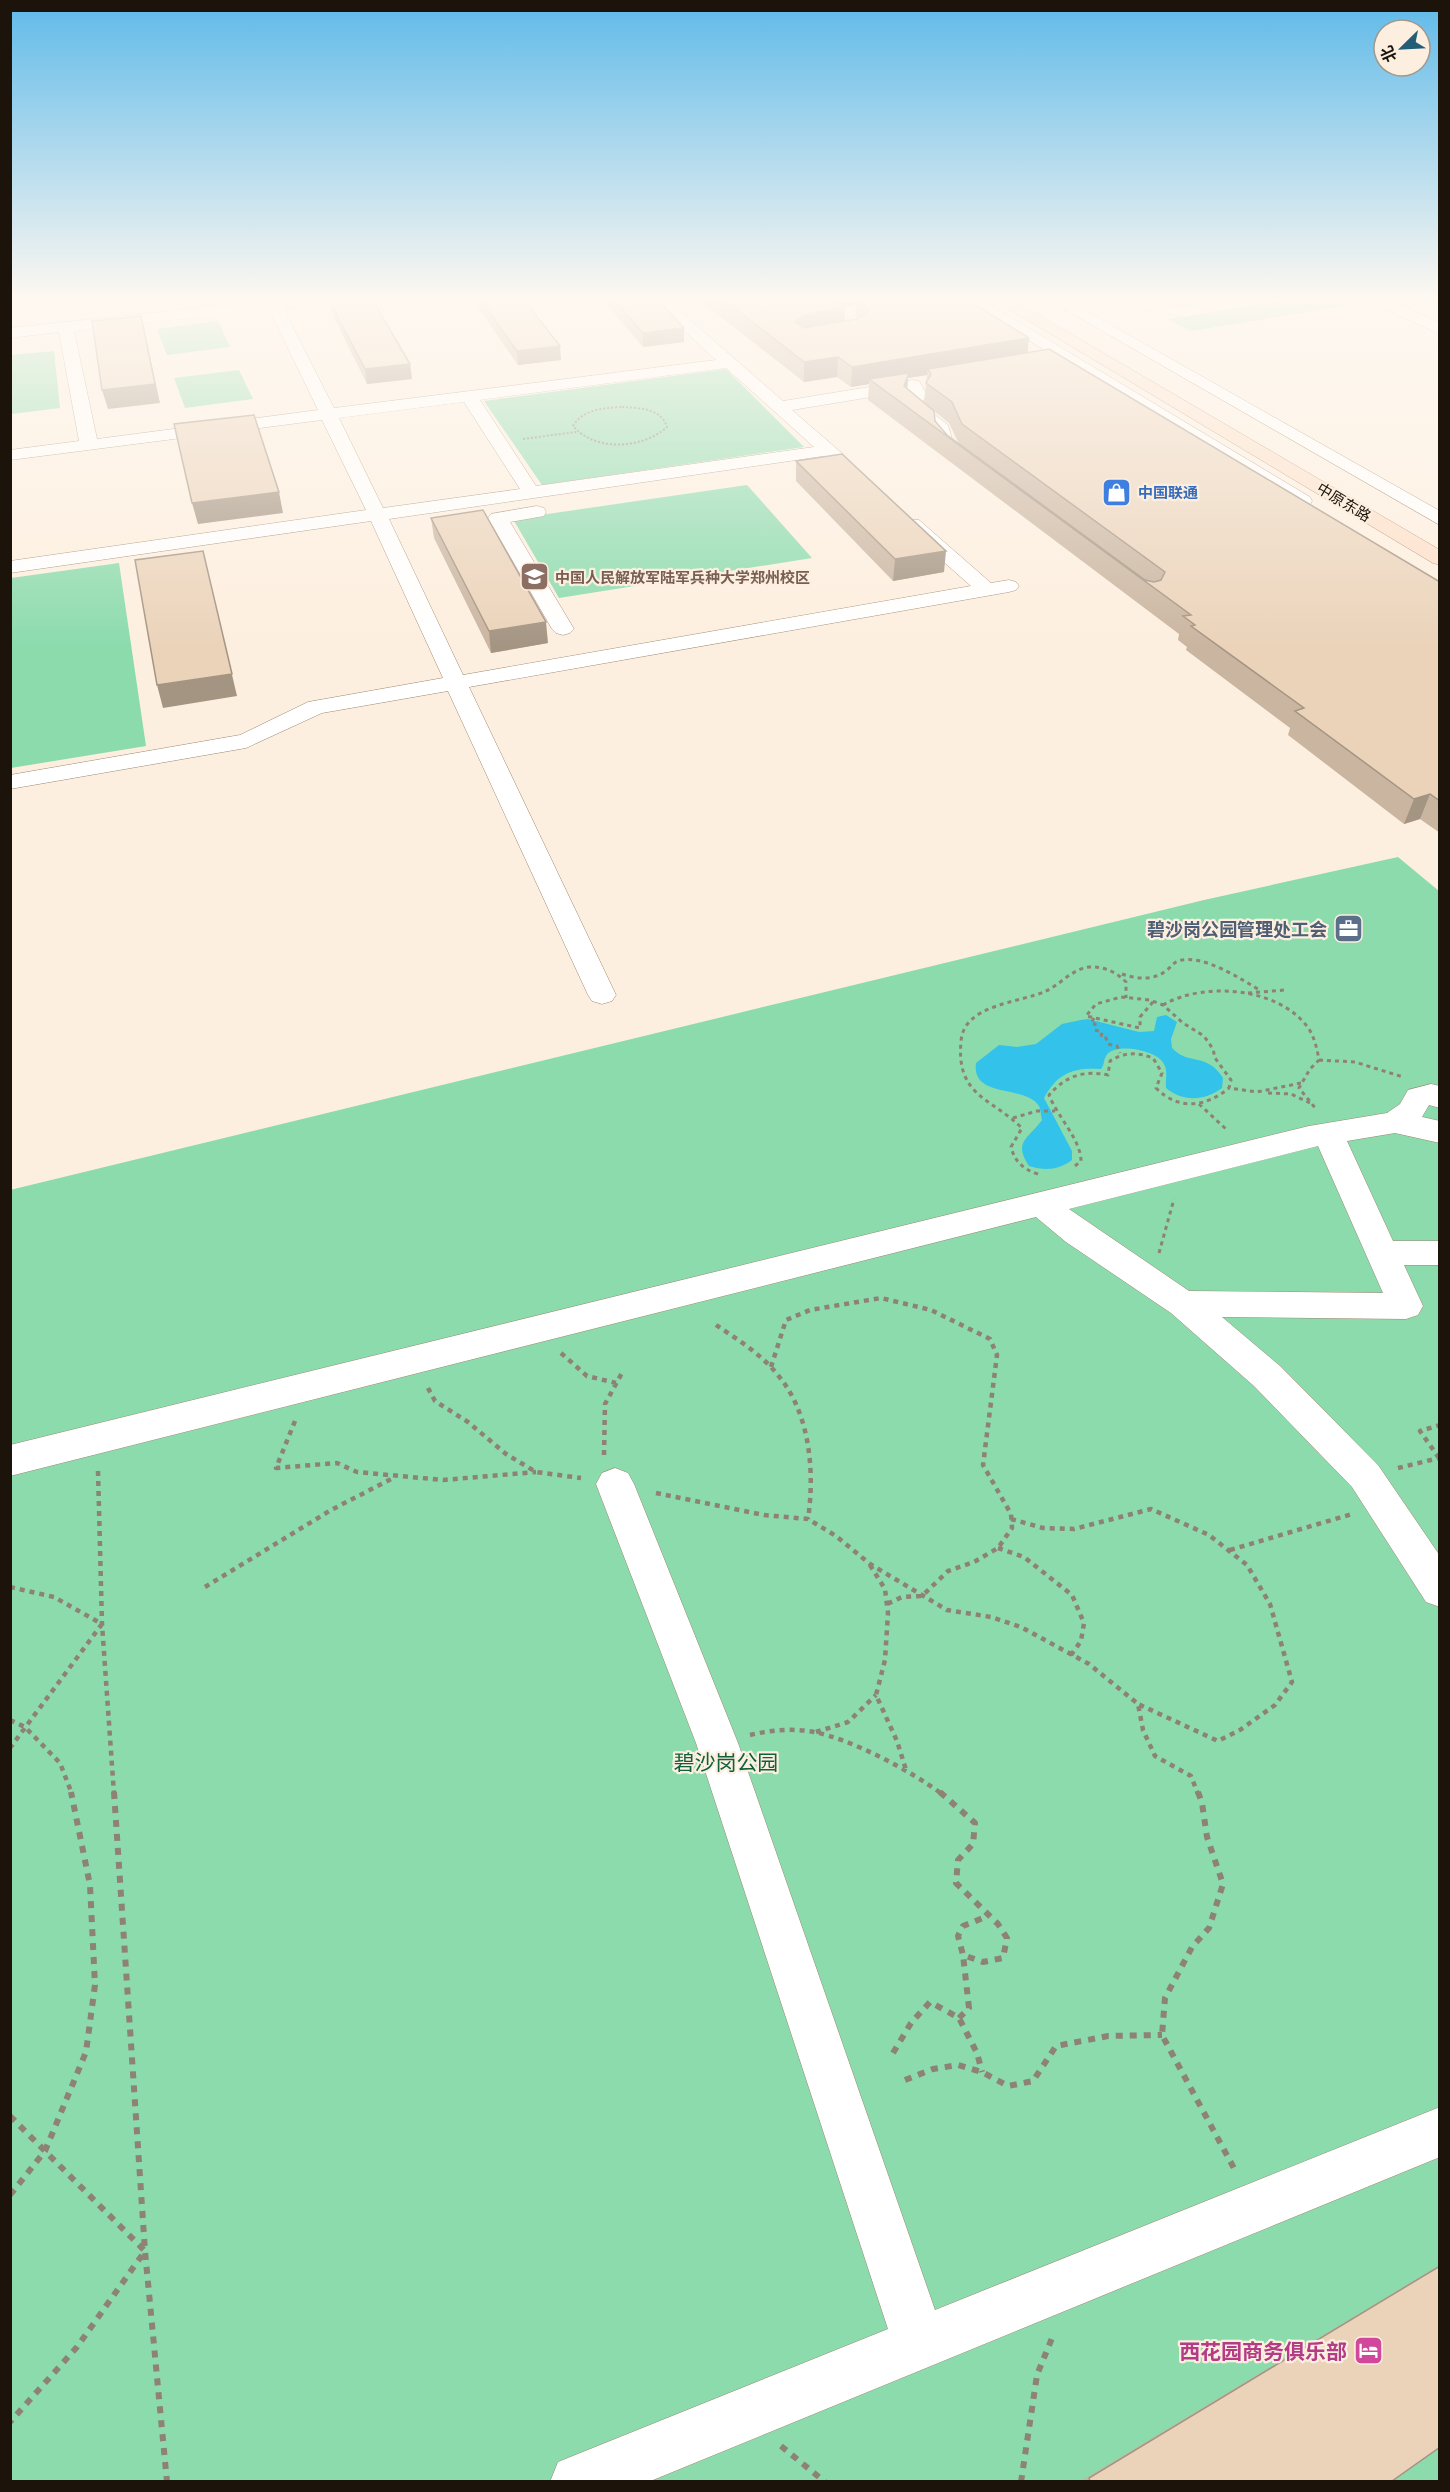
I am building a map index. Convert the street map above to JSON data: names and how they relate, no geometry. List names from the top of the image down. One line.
{"streets":{"main road":["中原东路"]},"parks":["碧沙岗公园"],"places":{"shop":["中国联通"],"school or university":["中国人民解放军陆军兵种大学郑州校区"],"office":["碧沙岗公园管理处工会"],"hotel":["西花园商务俱乐部"]},"north":"bottom left"}
